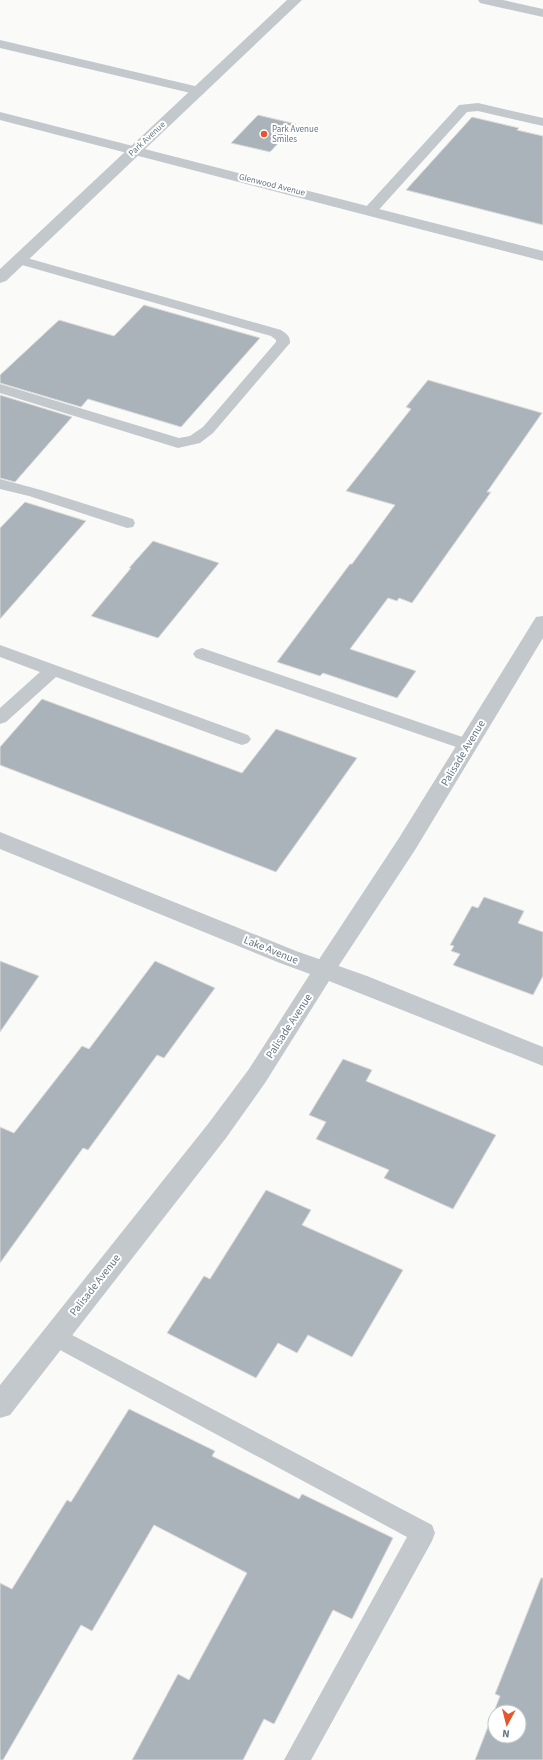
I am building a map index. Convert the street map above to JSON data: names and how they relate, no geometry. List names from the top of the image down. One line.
{"streets":{"street":["Park Avenue","Glenwood Avenue","Palisade Avenue","Lake Avenue"]},"crossings":[["Park Avenue","Glenwood Avenue"],["Palisade Avenue","Lake Avenue"]],"places":["Park Avenue Smiles"],"north":"bottom"}
